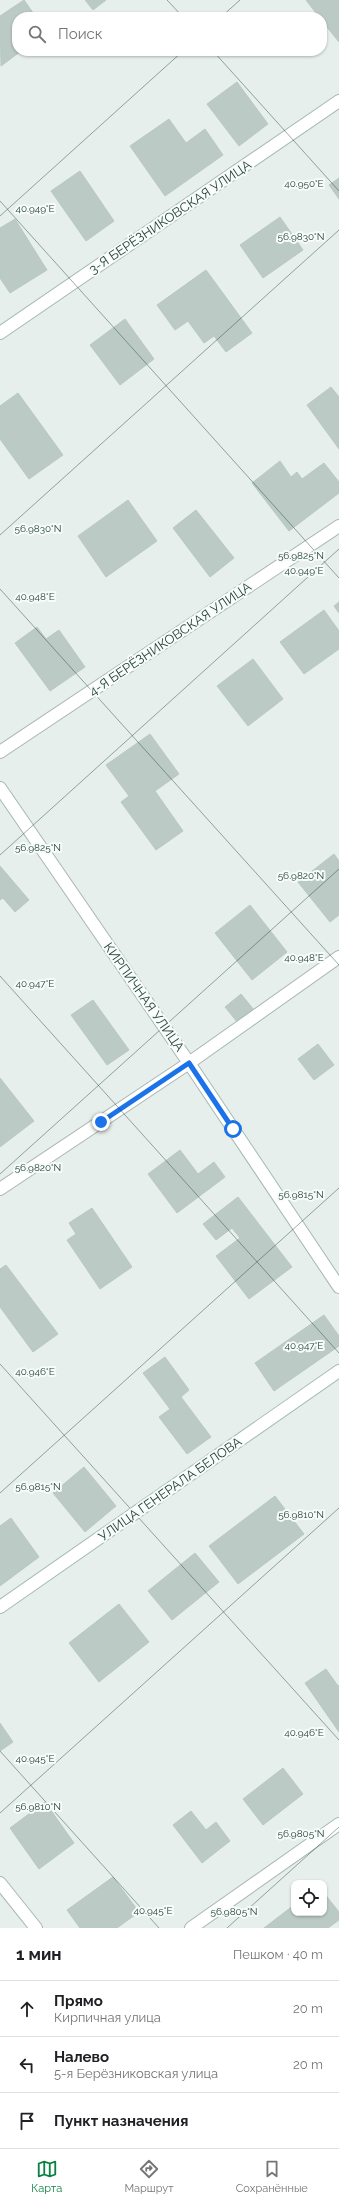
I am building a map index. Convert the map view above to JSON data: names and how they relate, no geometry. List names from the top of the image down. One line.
{"streets":{"street":["3-Я БЕРЁЗНИКОВСКАЯ УЛИЦА","4-Я БЕРЁЗНИКОВСКАЯ УЛИЦА","КИРПИЧНАЯ УЛИЦА","УЛИЦА ГЕНЕРАЛА БЕЛОВА"]},"page":{"search":"Поиск","heading":["1 мин","Пешком · 40 m"],"list":[["Прямо","Кирпичная улица","20 m"],["Налево","5-я Берёзниковская улица","20 m"],"Пункт назначения"],"nav":["Карта","Маршрут","Сохранённые"]},"coordinates":["40.950°E","40.949°E","56.9830°N","56.9825°N","40.948°E","56.9820°N","40.947°E","56.9815°N","40.946°E","56.9810°N","40.945°E","56.9805°N"]}
